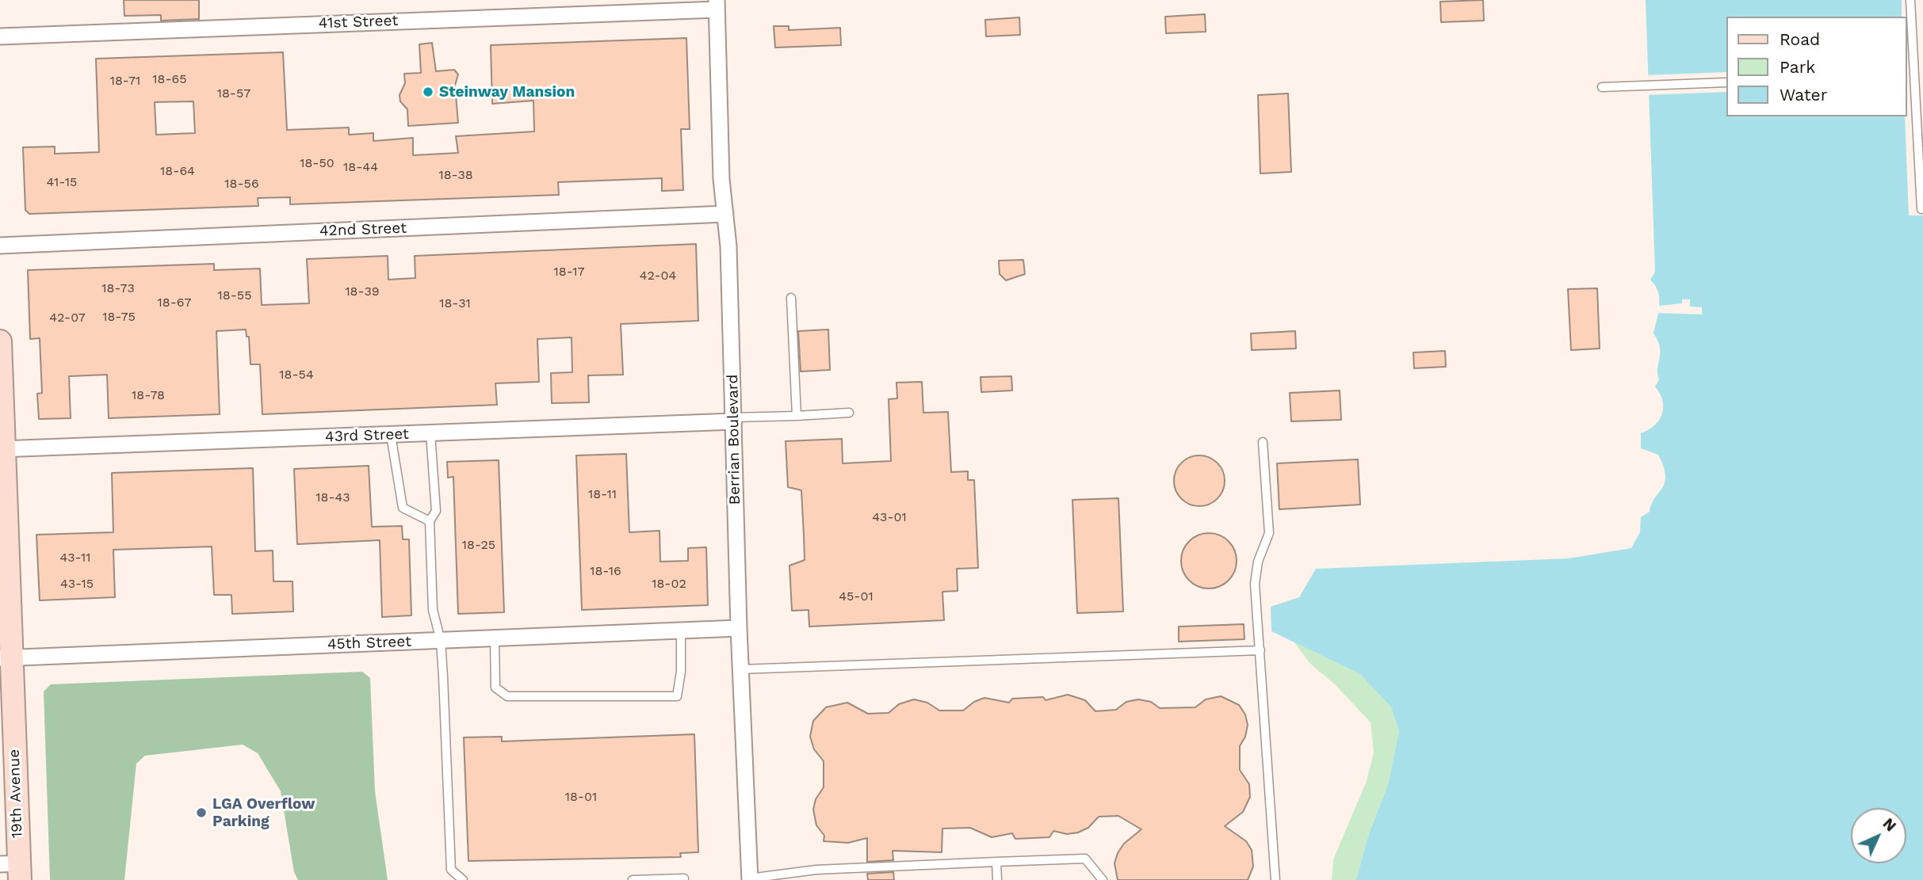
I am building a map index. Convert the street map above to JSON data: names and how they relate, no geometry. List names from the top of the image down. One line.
{"streets":{"street":["41st Street","42nd Street","43rd Street","Berrian Boulevard","45th Street","19th Avenue"]},"crossings":[["41st Street","Berrian Boulevard"],["42nd Street","Berrian Boulevard"],["43rd Street","Berrian Boulevard"],["43rd Street","19th Avenue"],["Berrian Boulevard","45th Street"],["45th Street","19th Avenue"]],"places":["Steinway Mansion","LGA Overflow Parking"],"house_numbers":["18-65","18-71","18-57","18-50","18-44","18-64","18-38","41-15","18-56","18-17","42-04","18-73","18-39","18-55","18-67","18-31","18-75","42-07","18-54","18-78","18-11","18-43","43-01","18-25","43-11","18-16","43-15","18-02","45-01","18-01"],"legend":["Road","Park","Water"],"north":"top right"}
